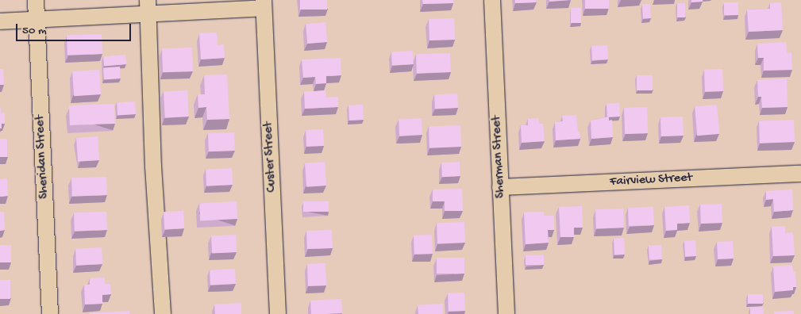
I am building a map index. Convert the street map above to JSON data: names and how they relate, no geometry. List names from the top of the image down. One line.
{"streets":{"street":["Sheridan Street","Custer Street","Sherman Street","Fairview Street"]},"crossings":[["Sherman Street","Fairview Street"]],"scale_bar":"50 m"}
